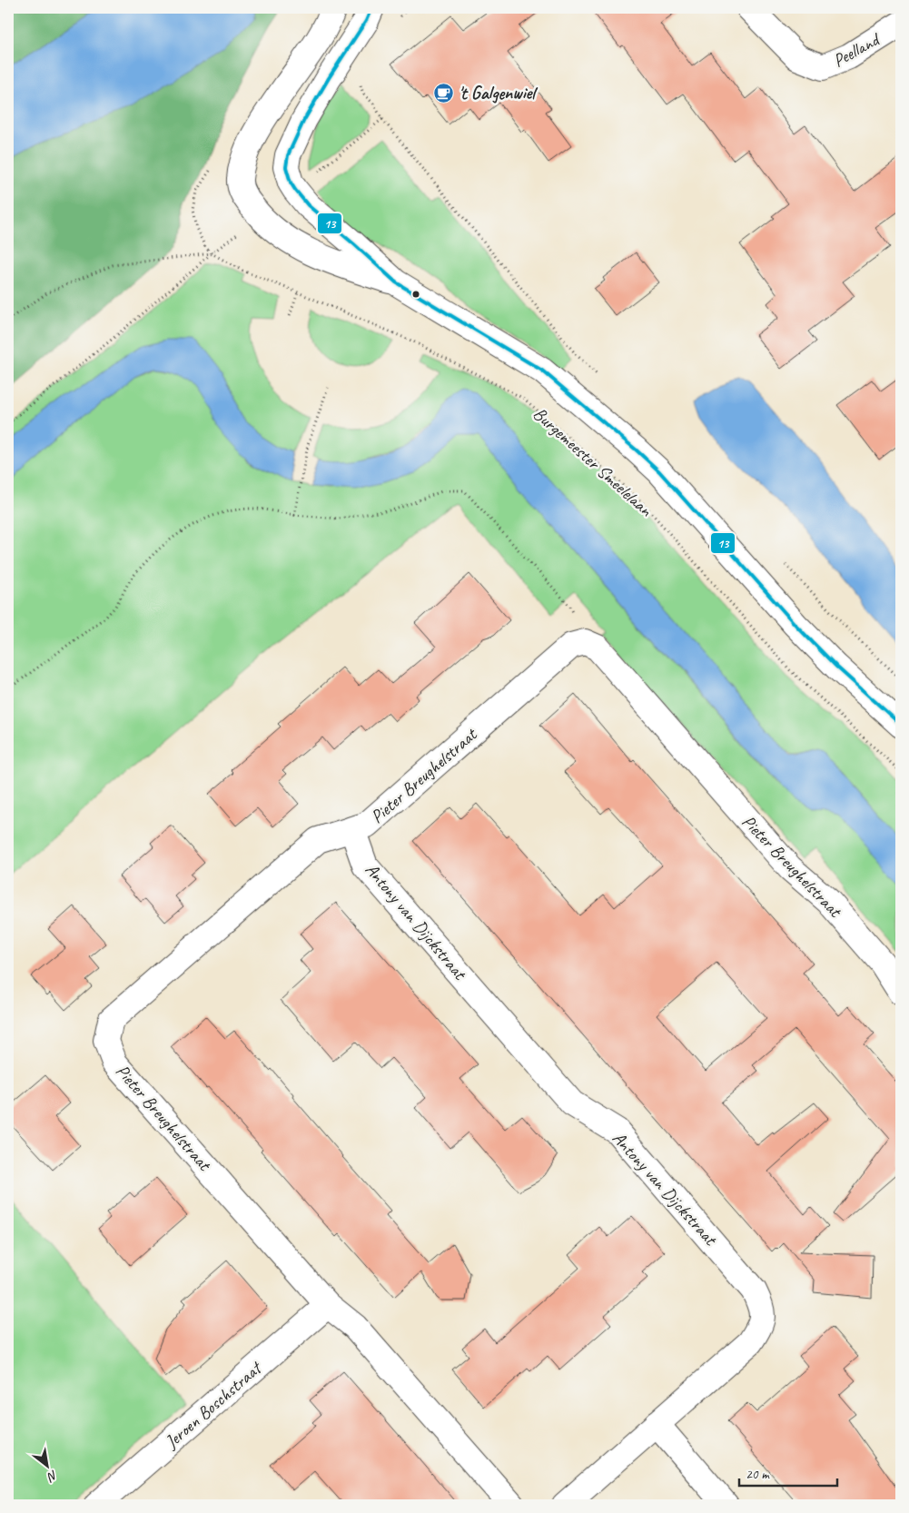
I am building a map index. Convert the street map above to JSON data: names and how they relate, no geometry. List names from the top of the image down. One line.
{"streets":{"street":["Peelland","Burgemeester Smeelelaan","Pieter Breughelstraat","Antony van Dijckstraat","Jeroen Boschstraat"]},"crossings":[["Pieter Breughelstraat","Antony van Dijckstraat"],["Pieter Breughelstraat","Jeroen Boschstraat"]],"places":{"cafe":["'t Galgenwiel"]},"lines":["transit line 13"],"scale_bar":"20 m","north":"bottom right"}
